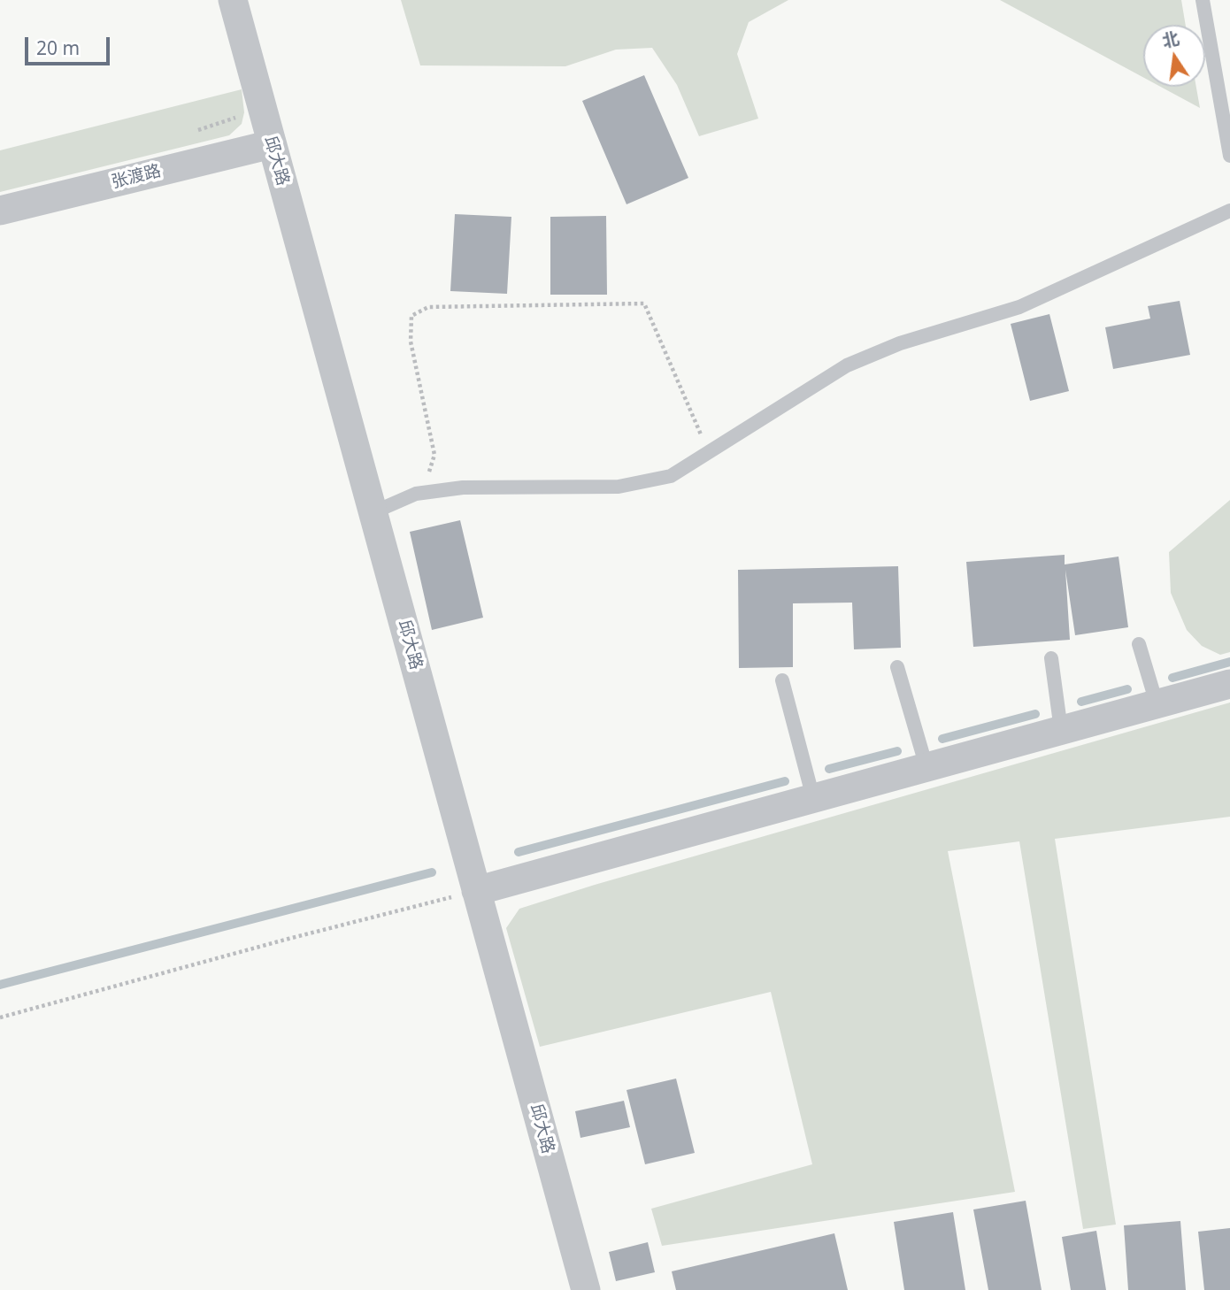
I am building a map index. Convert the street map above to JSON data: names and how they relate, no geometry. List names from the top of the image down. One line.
{"streets":{"street":["邱大路","张渡路"]},"crossings":[["邱大路","张渡路"]],"scale_bar":"20 m","north":"top"}
